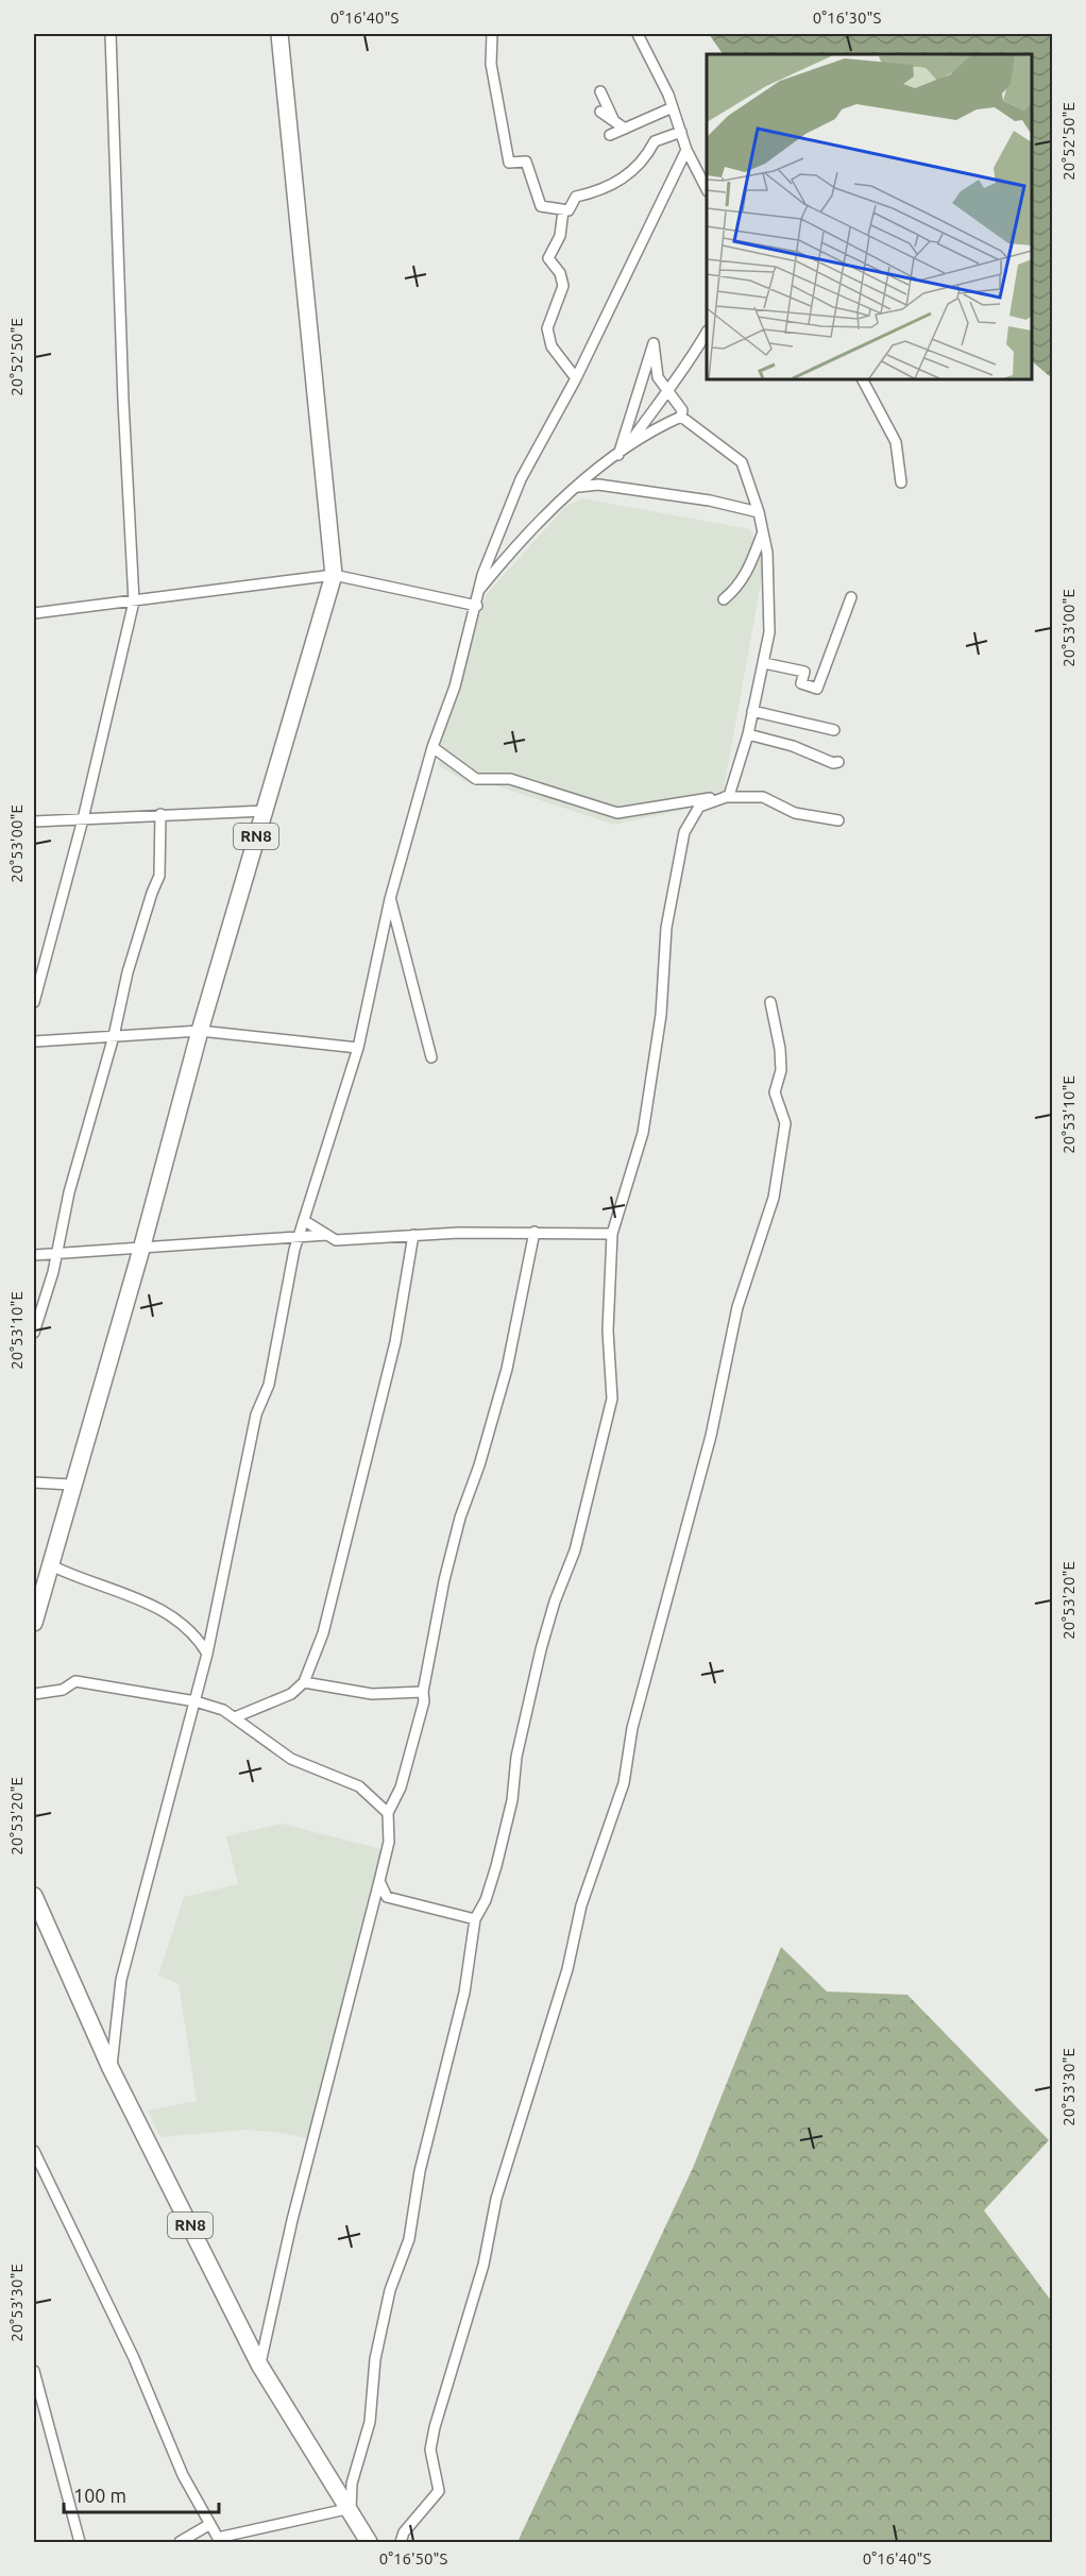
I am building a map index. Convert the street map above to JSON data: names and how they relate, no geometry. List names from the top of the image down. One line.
{"streets":{"main road":["RN8"]},"scale_bar":"100 m","coordinates":["0°16'40\"S","0°16'30\"S","20°52'50\"E","20°53'00\"E","20°53'10\"E","20°53'20\"E","20°53'30\"E","0°16'50\"S"]}
